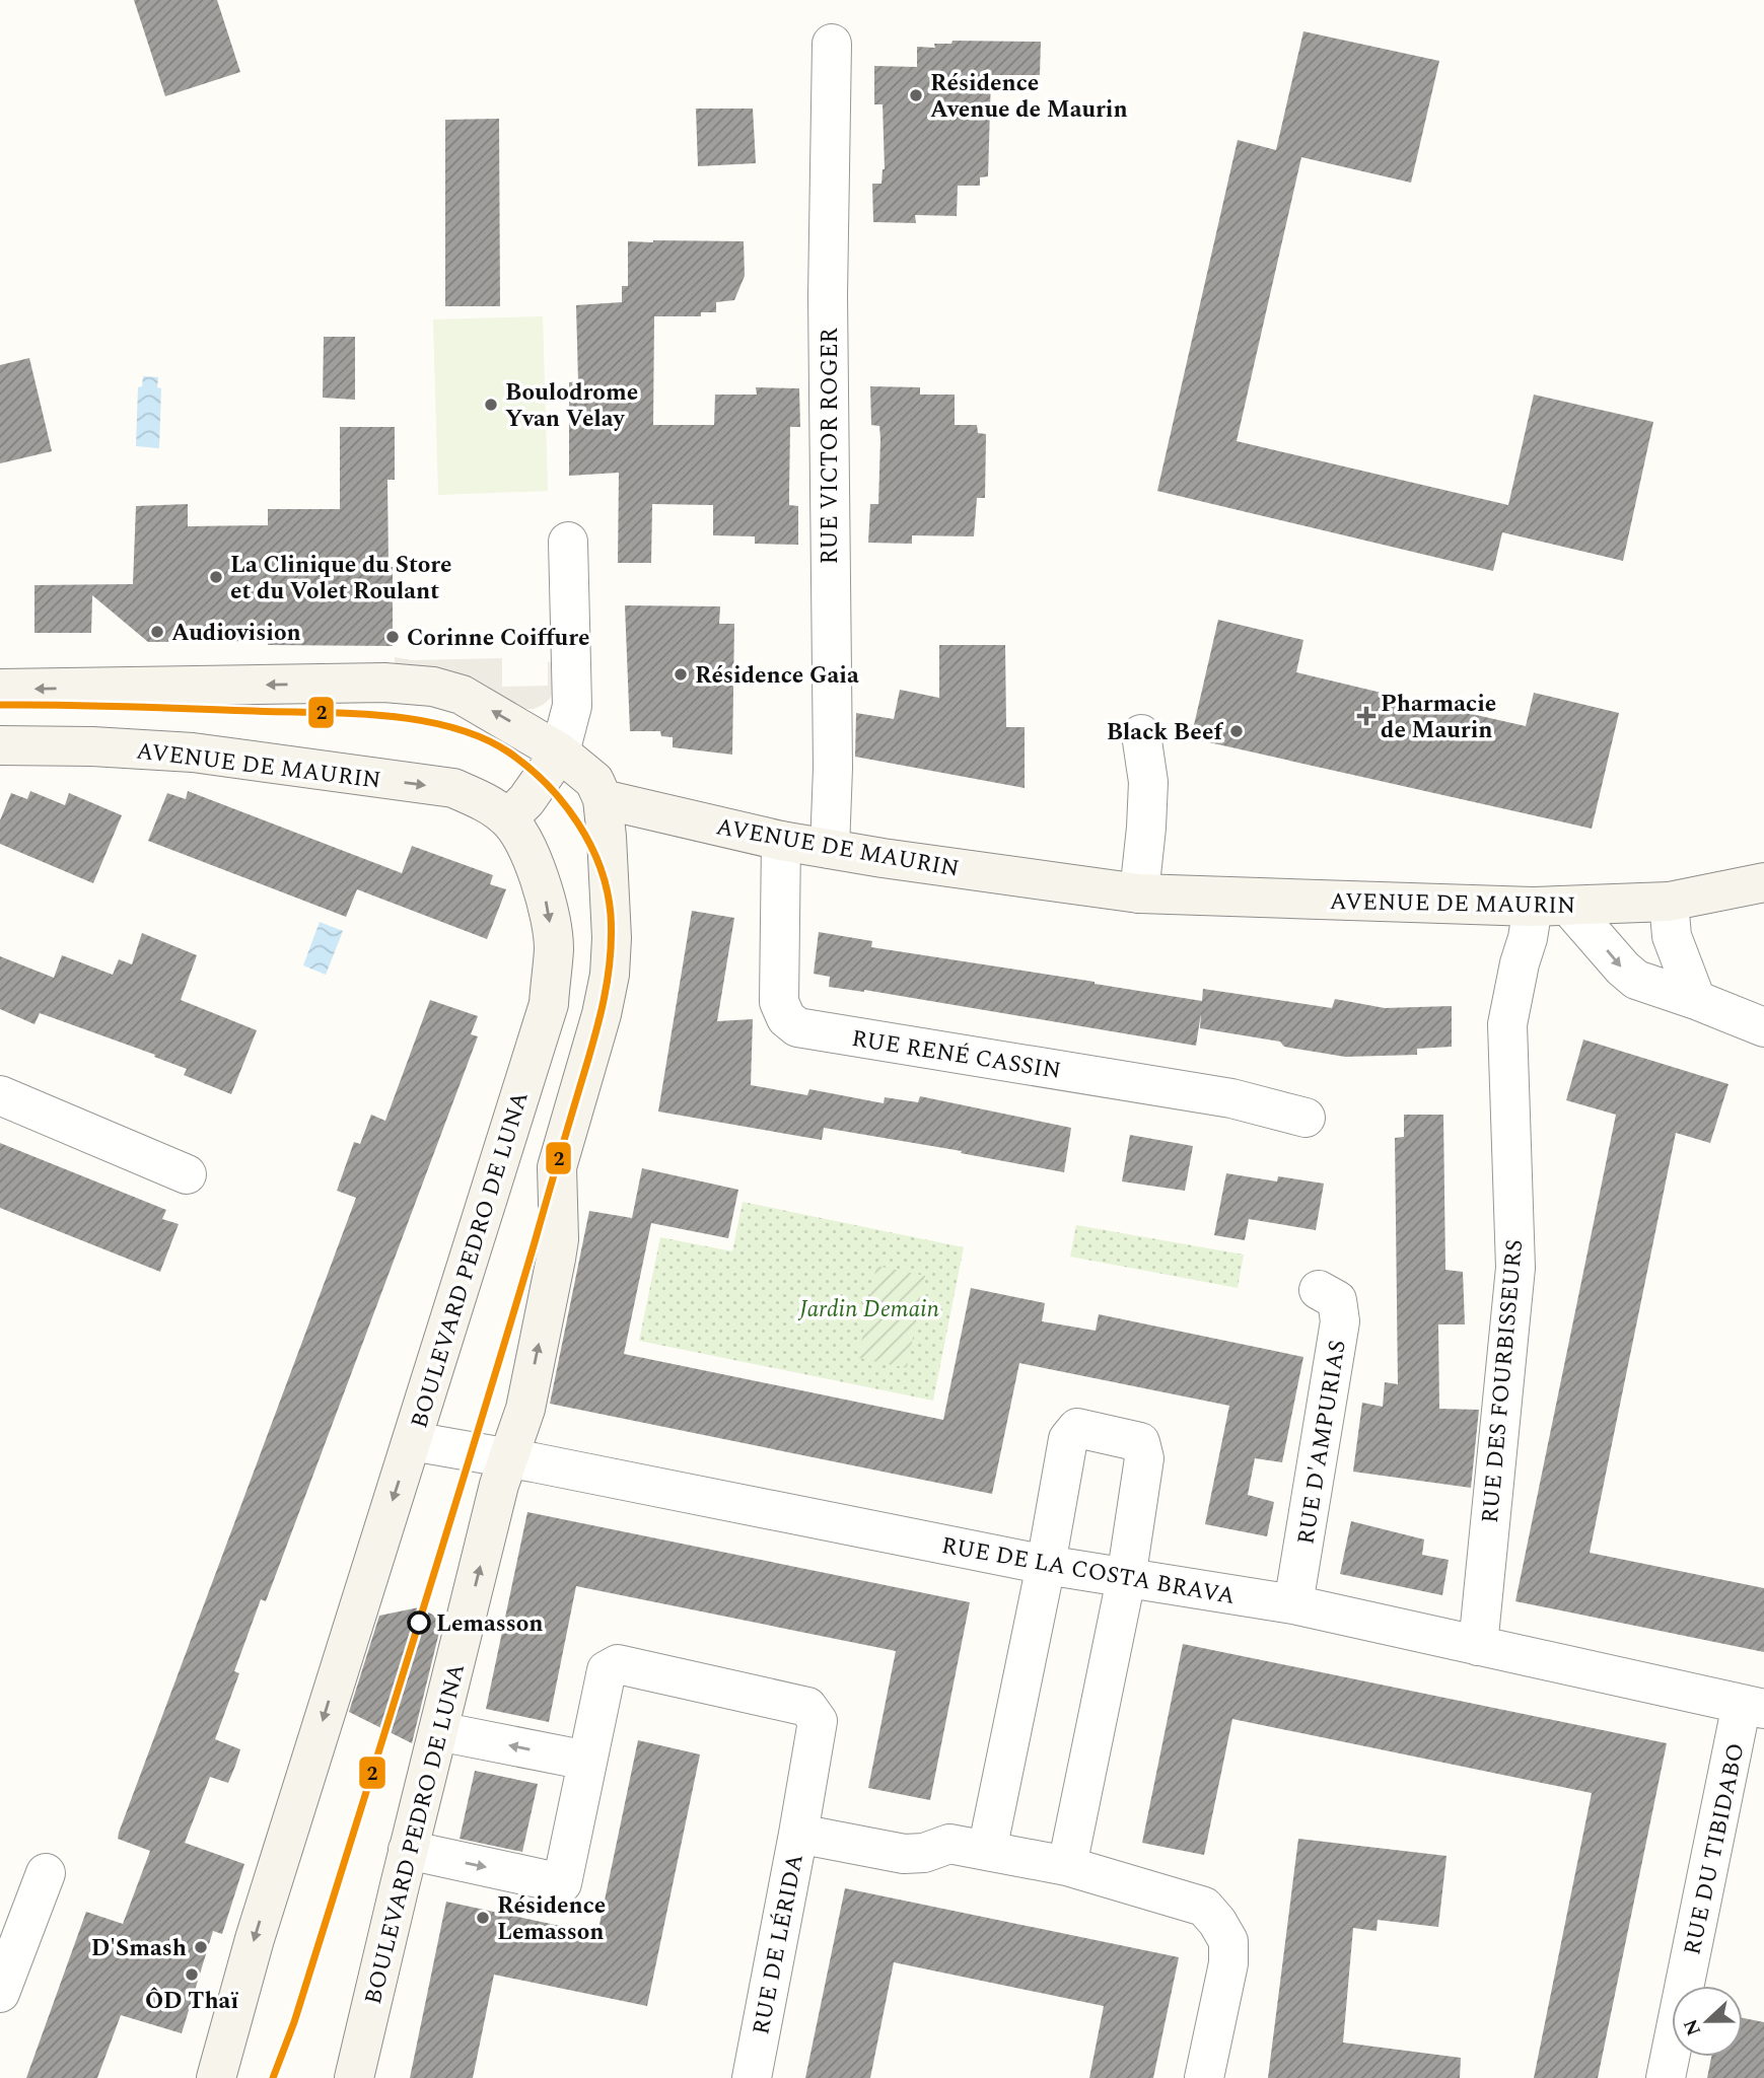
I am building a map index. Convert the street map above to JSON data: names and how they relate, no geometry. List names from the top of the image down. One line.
{"streets":{"street":["RUE VICTOR ROGER","AVENUE DE MAURIN","RUE RENÉ CASSIN","BOULEVARD PEDRO DE LUNA","RUE DES FOURBISSEURS","RUE D'AMPURIAS","RUE DE LA COSTA BRAVA","RUE DU TIBIDABO","RUE DE LÉRIDA"]},"crossings":[["RUE VICTOR ROGER","AVENUE DE MAURIN"],["AVENUE DE MAURIN","RUE RENÉ CASSIN"],["AVENUE DE MAURIN","BOULEVARD PEDRO DE LUNA"],["AVENUE DE MAURIN","RUE DES FOURBISSEURS"],["BOULEVARD PEDRO DE LUNA","RUE DE LA COSTA BRAVA"],["RUE DES FOURBISSEURS","RUE DE LA COSTA BRAVA"],["RUE D'AMPURIAS","RUE DE LA COSTA BRAVA"],["RUE DE LA COSTA BRAVA","RUE DU TIBIDABO"]],"parks":["Jardin Demain"],"places":{"other":["Résidence Avenue de Maurin","Boulodrome Yvan Velay","La Clinique du Store et du Volet Roulant","Audiovision","Corinne Coiffure","Résidence Gaia","Black Beef","Lemasson","Résidence Lemasson","D'Smash","ÔD Thaï"],"health":["Pharmacie de Maurin"]},"lines":["transit line 2"],"north":"left"}
